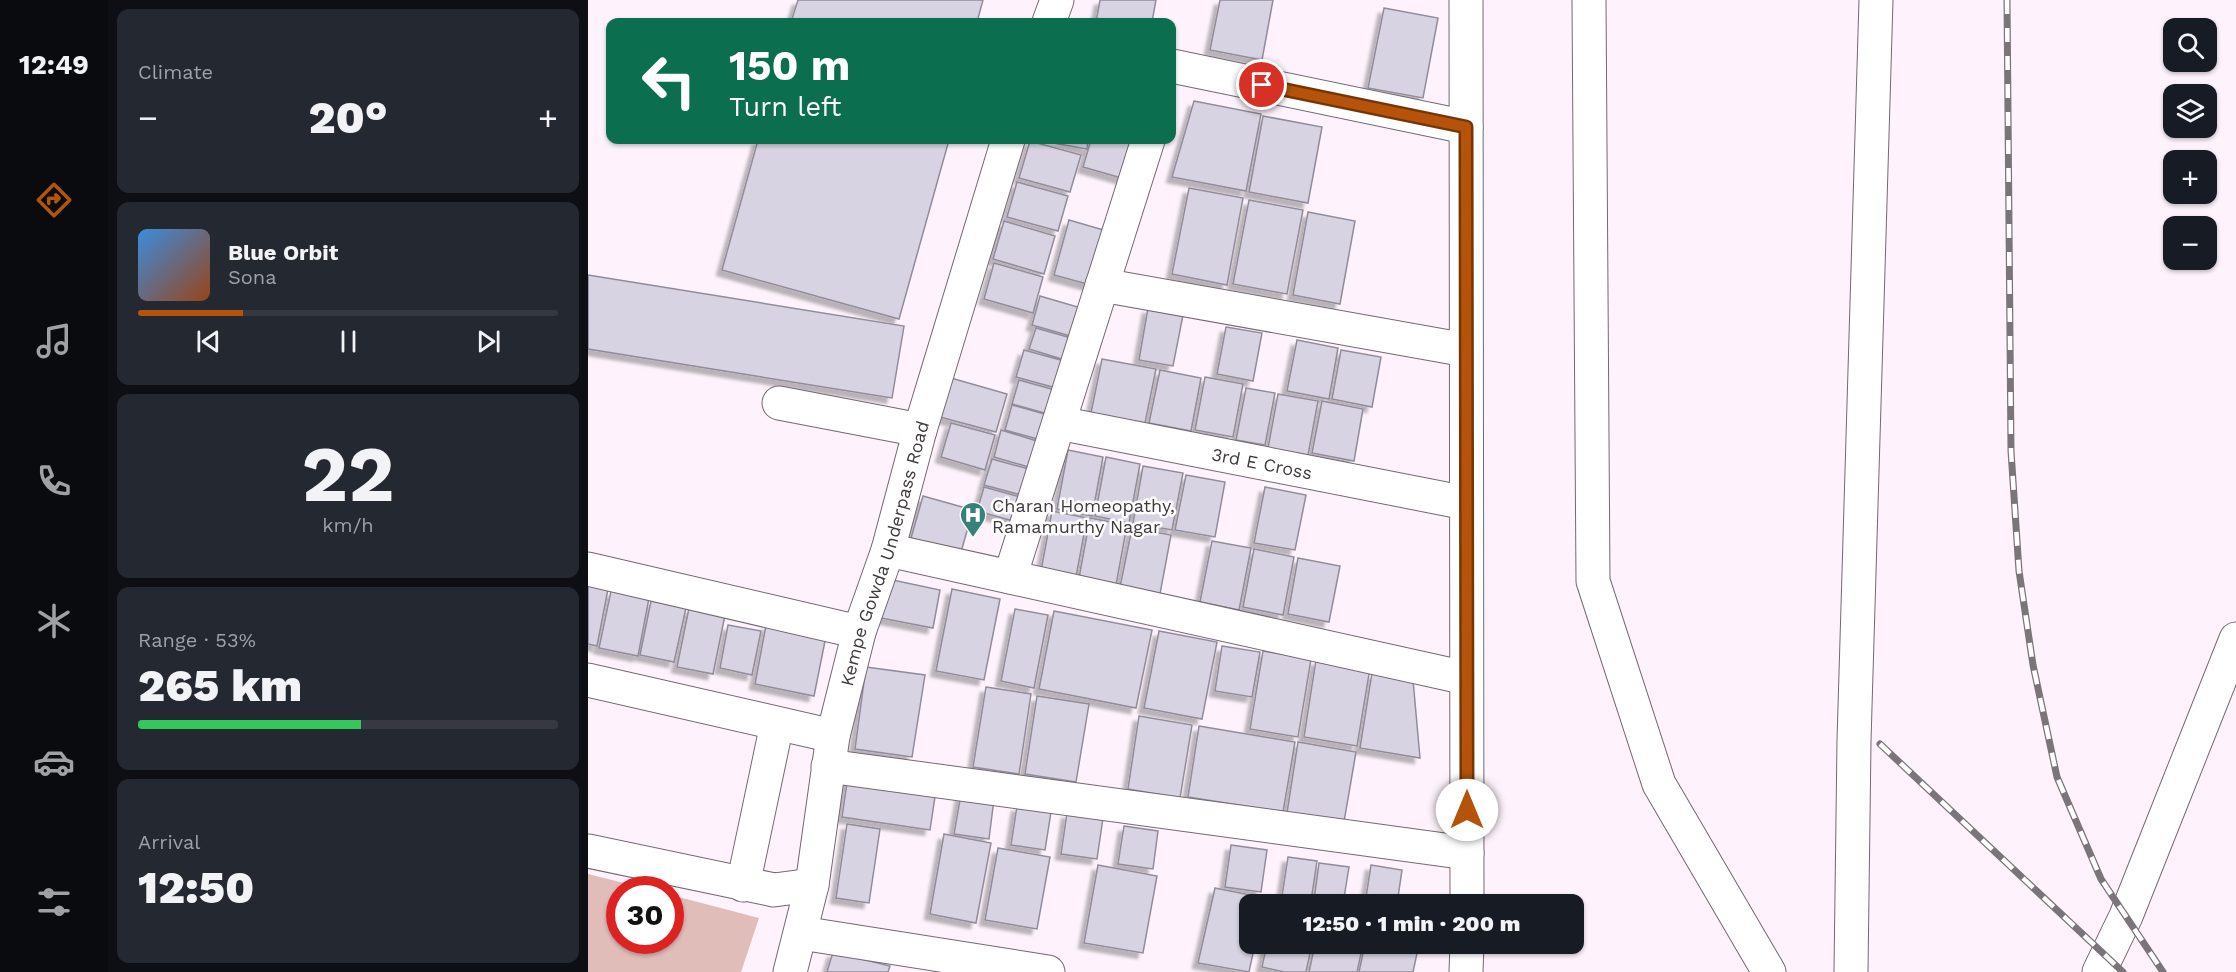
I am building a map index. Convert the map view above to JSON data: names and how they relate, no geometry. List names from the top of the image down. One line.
{"streets":{"street":["3rd E Cross","Kempe Gowda Underpass Road"]},"places":{"hospital":["Charan Homeopathy, Ramamurthy Nagar"]},"page":{"tabs":"12:49","tile":["Climate",["22","km/h"],["Range · 53%","265 km"],["Arrival","12:50"]],"map_buttons":["+","−"],"turn":["150 m","Turn left"],"heat":["−","20°","+"],"song":["Blue Orbit","Sona"],"limit":"30","trip":"12:50 · 1 min · 200 m"}}
